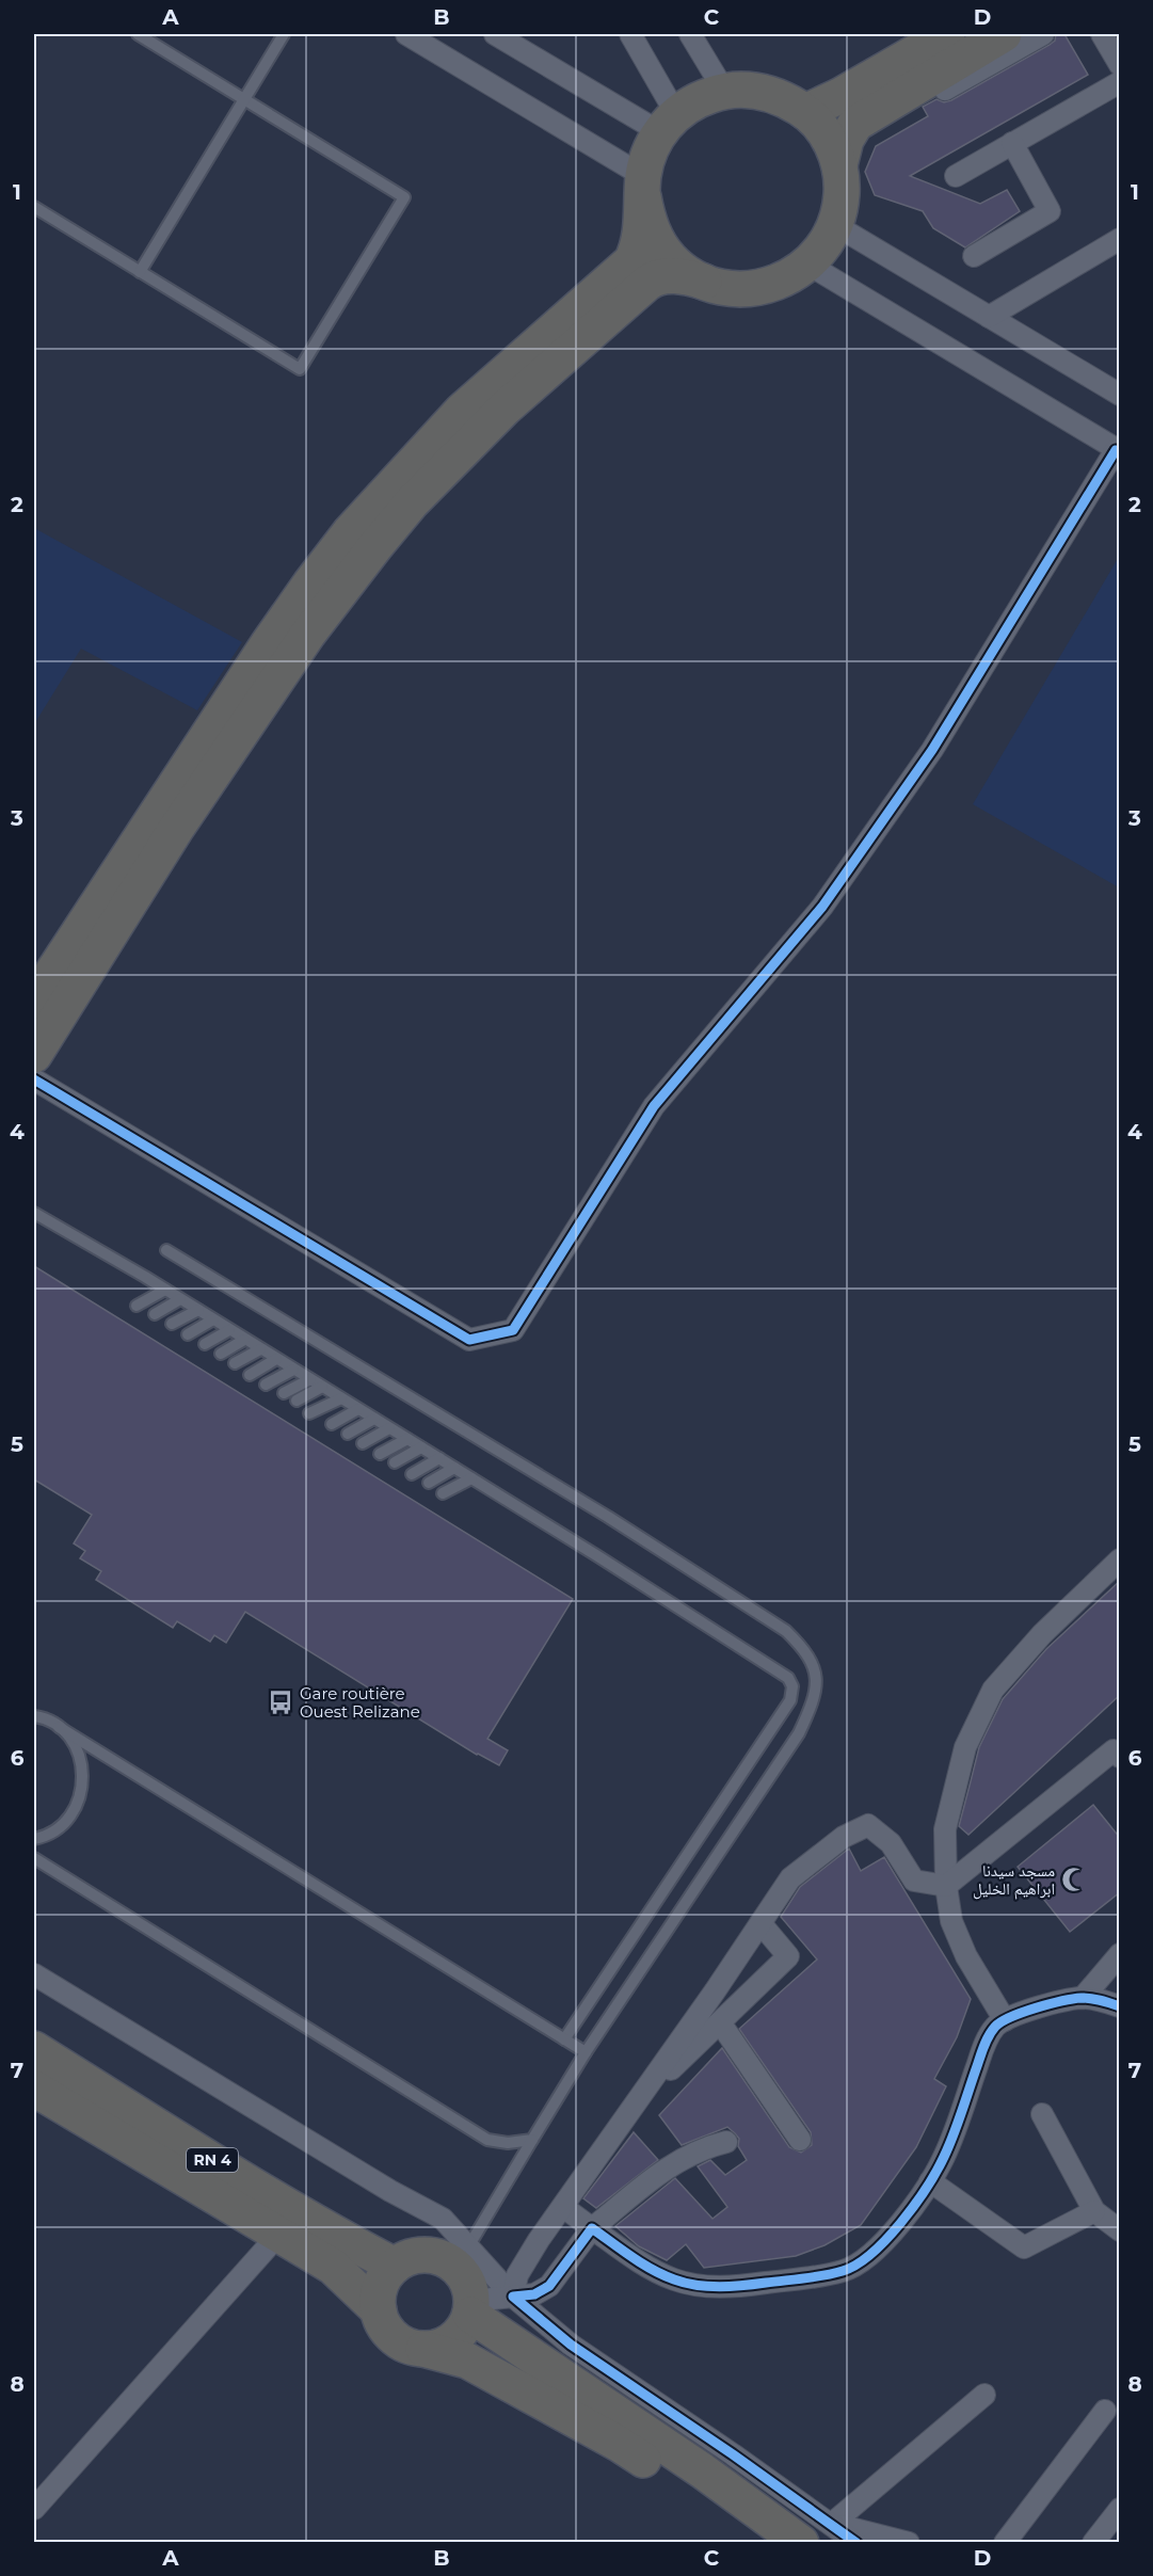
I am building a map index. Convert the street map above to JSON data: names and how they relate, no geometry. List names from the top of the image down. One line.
{"streets":{"highway":["RN 4"]},"places":{"bus stop":["Gare routière Ouest Relizane"],"mosque":["مسجد سيدنا ابراهيم الخليل"]},"grid":{"columns":["A","B","C","D"],"rows":["1","2","3","4","5","6","7","8"]}}
